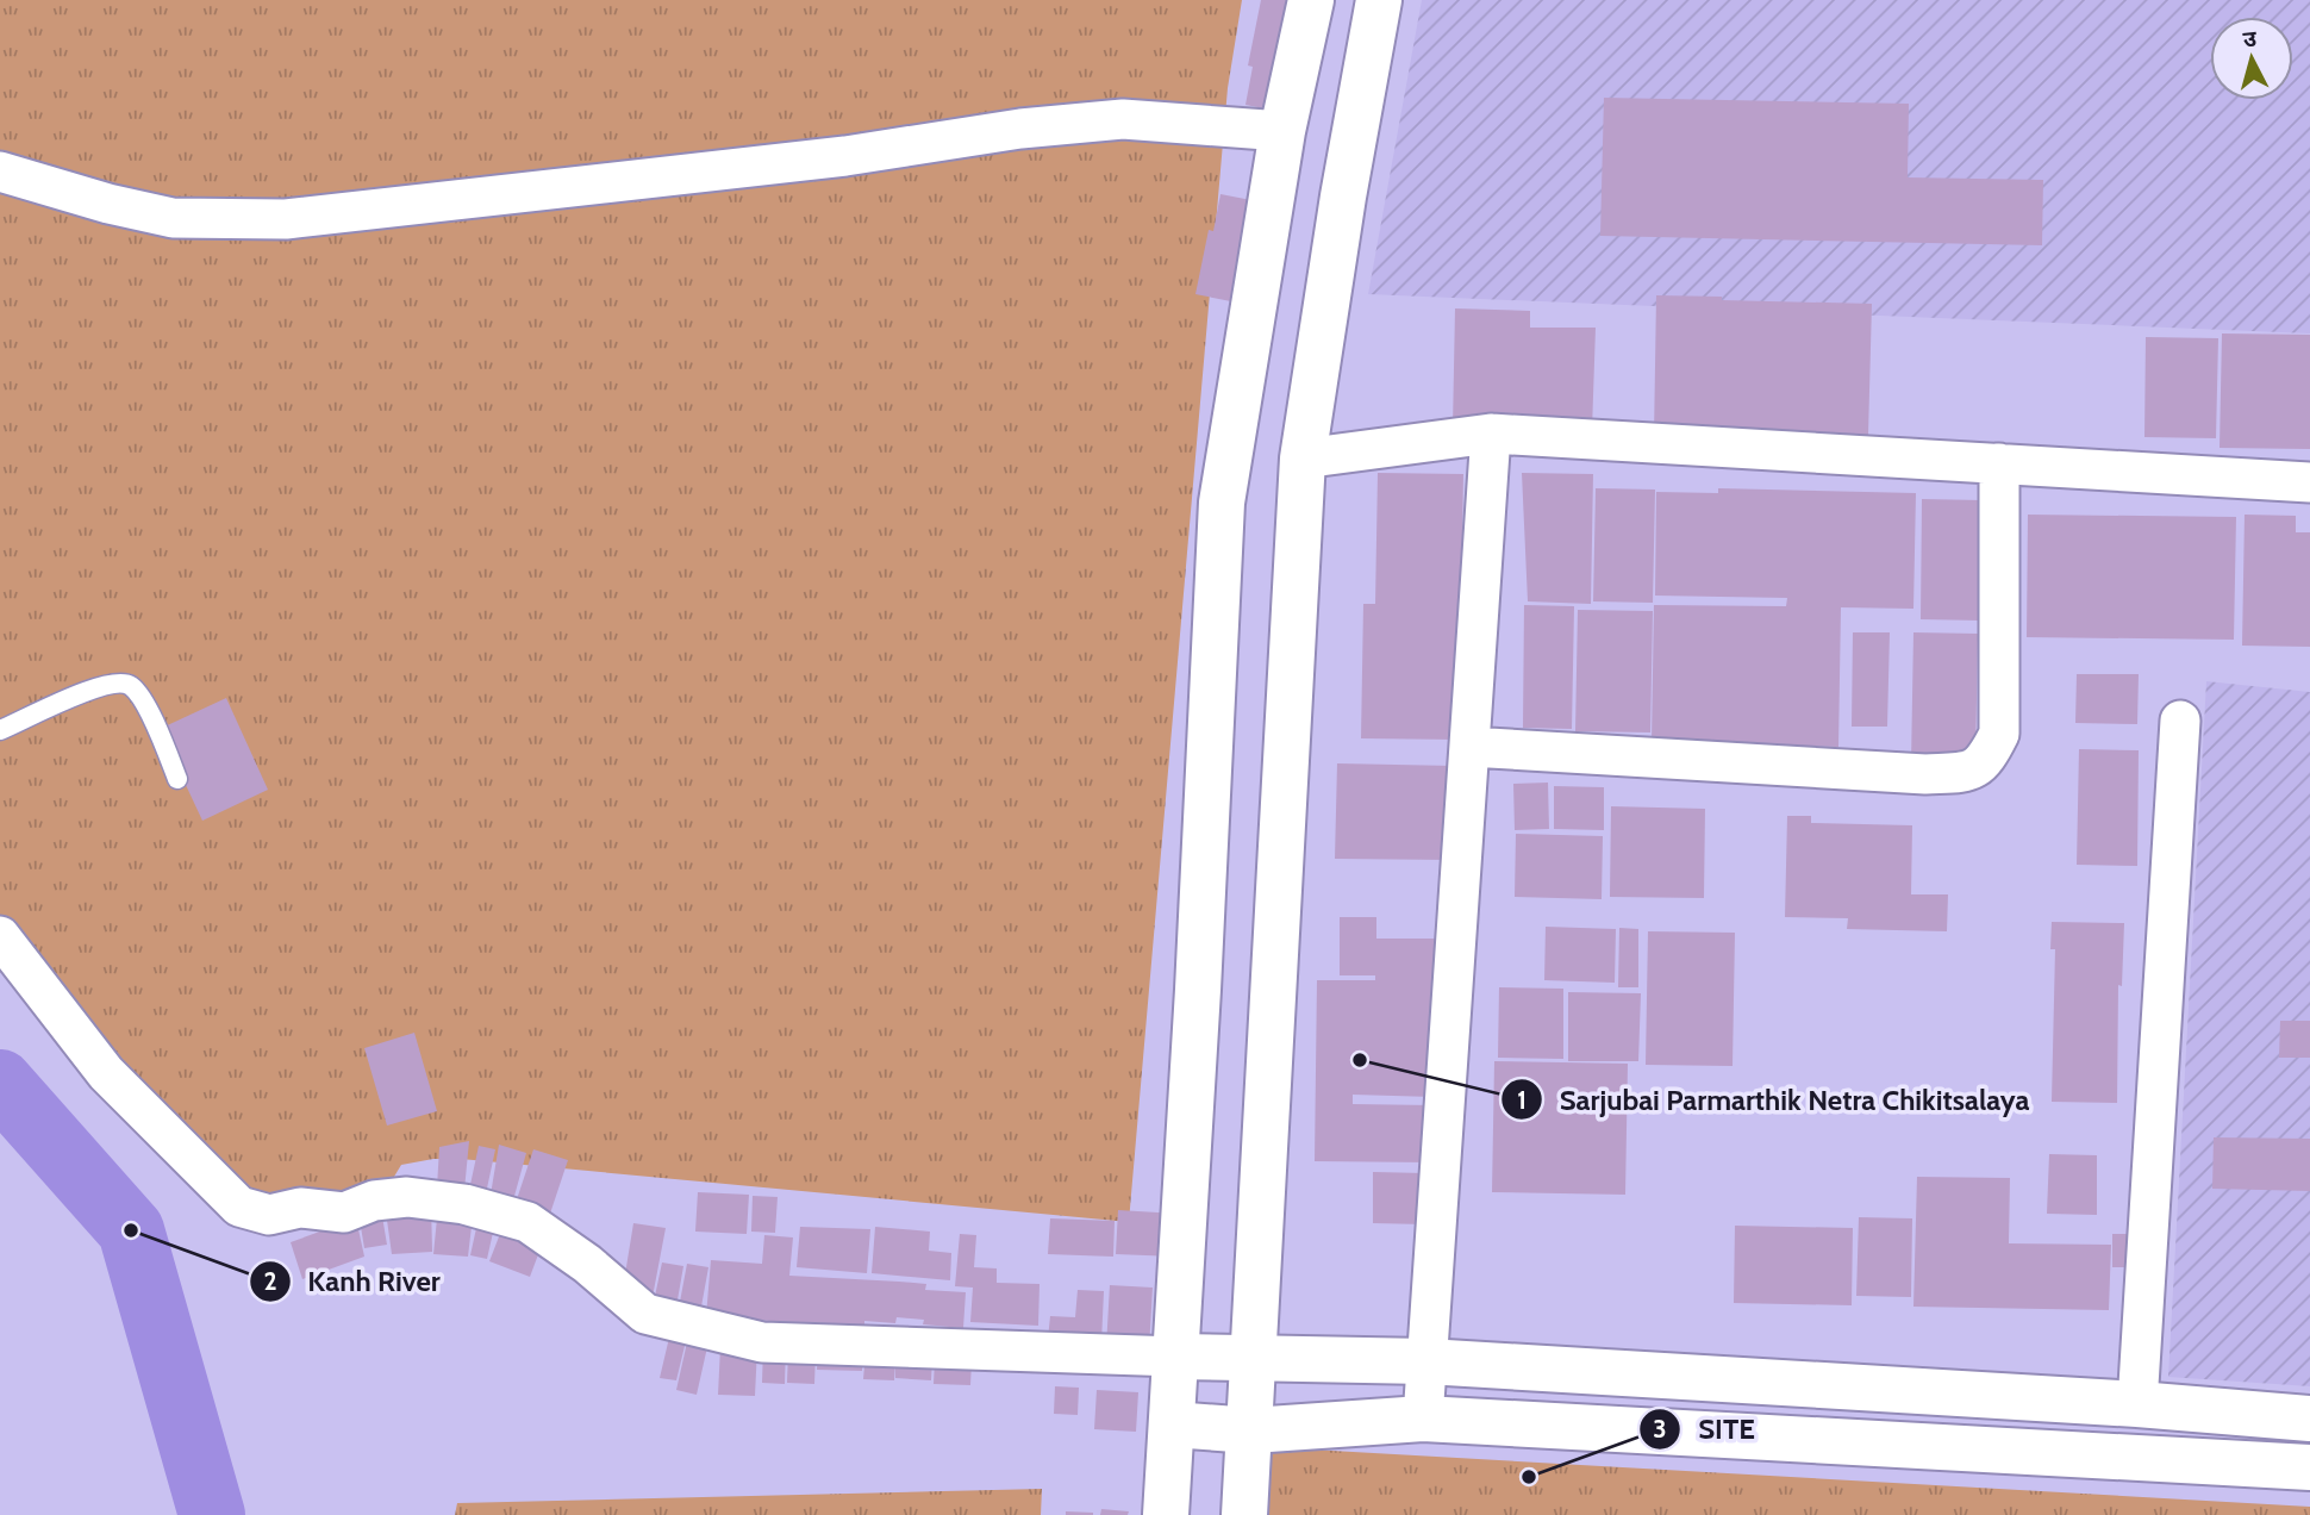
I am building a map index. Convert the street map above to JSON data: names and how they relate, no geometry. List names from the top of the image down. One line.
{"places":["Sarjubai Parmarthik Netra Chikitsalaya","Kanh River","SITE"],"north":"top"}
